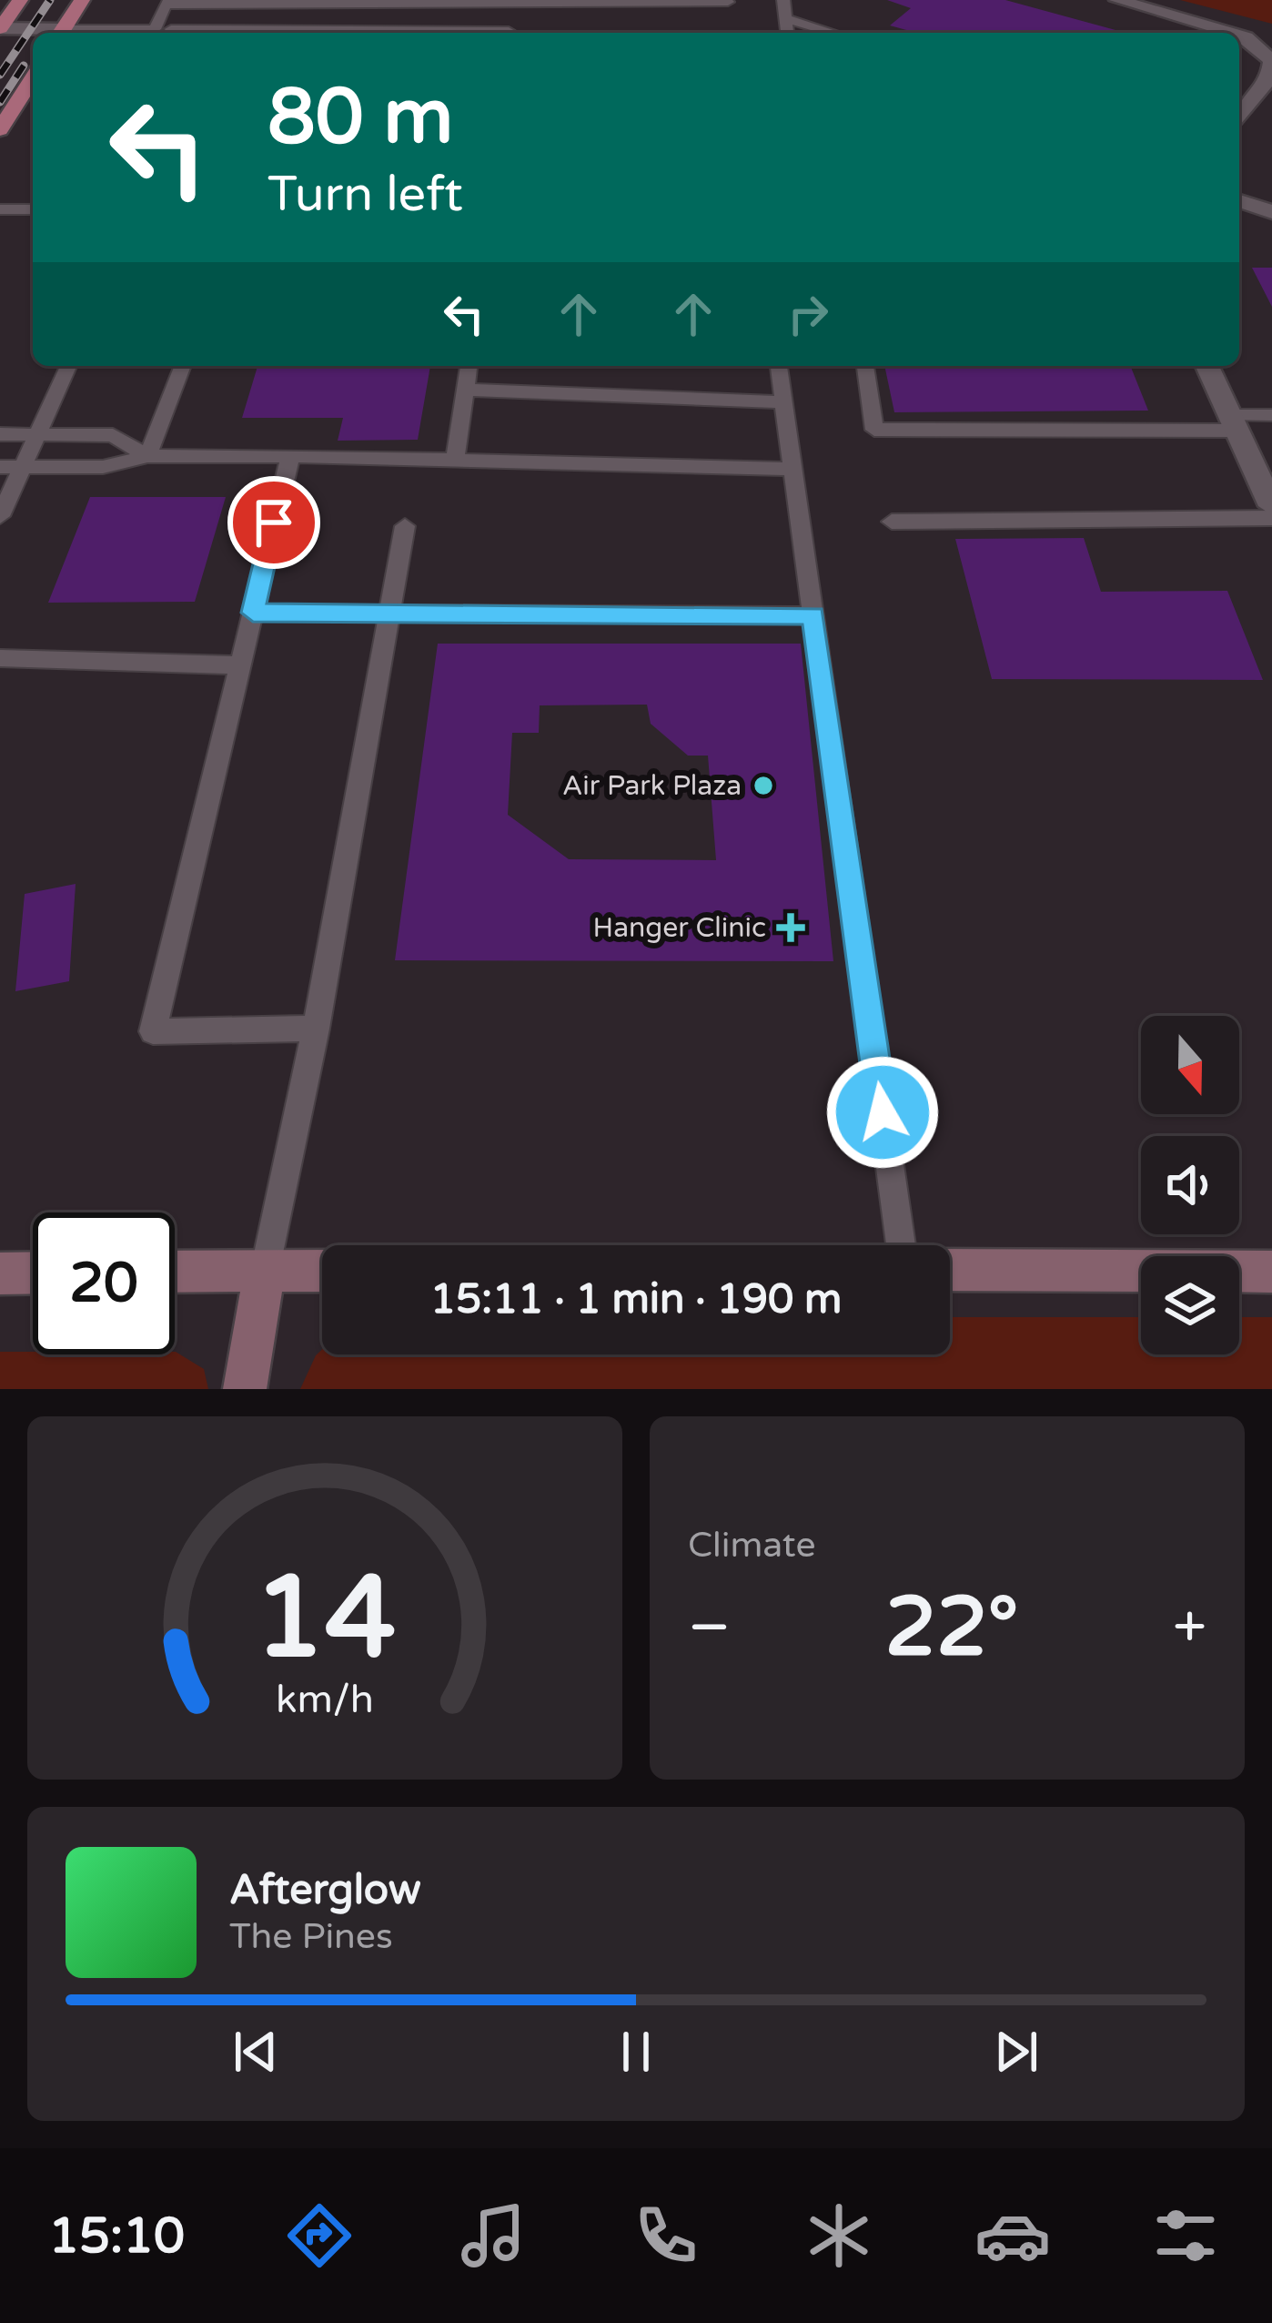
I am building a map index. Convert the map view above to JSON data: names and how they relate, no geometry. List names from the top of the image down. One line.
{"places":{"other":["Air Park Plaza"],"health":["Hanger Clinic"]},"north":"bottom","page":{"turn":["80 m","Turn left"],"limit":"20","trip":"15:11 · 1 min · 190 m","tile":"Climate","heat":["−","22°","+"],"song":["Afterglow","The Pines"],"tabs":"15:10","gauge":["14","km/h"]}}
